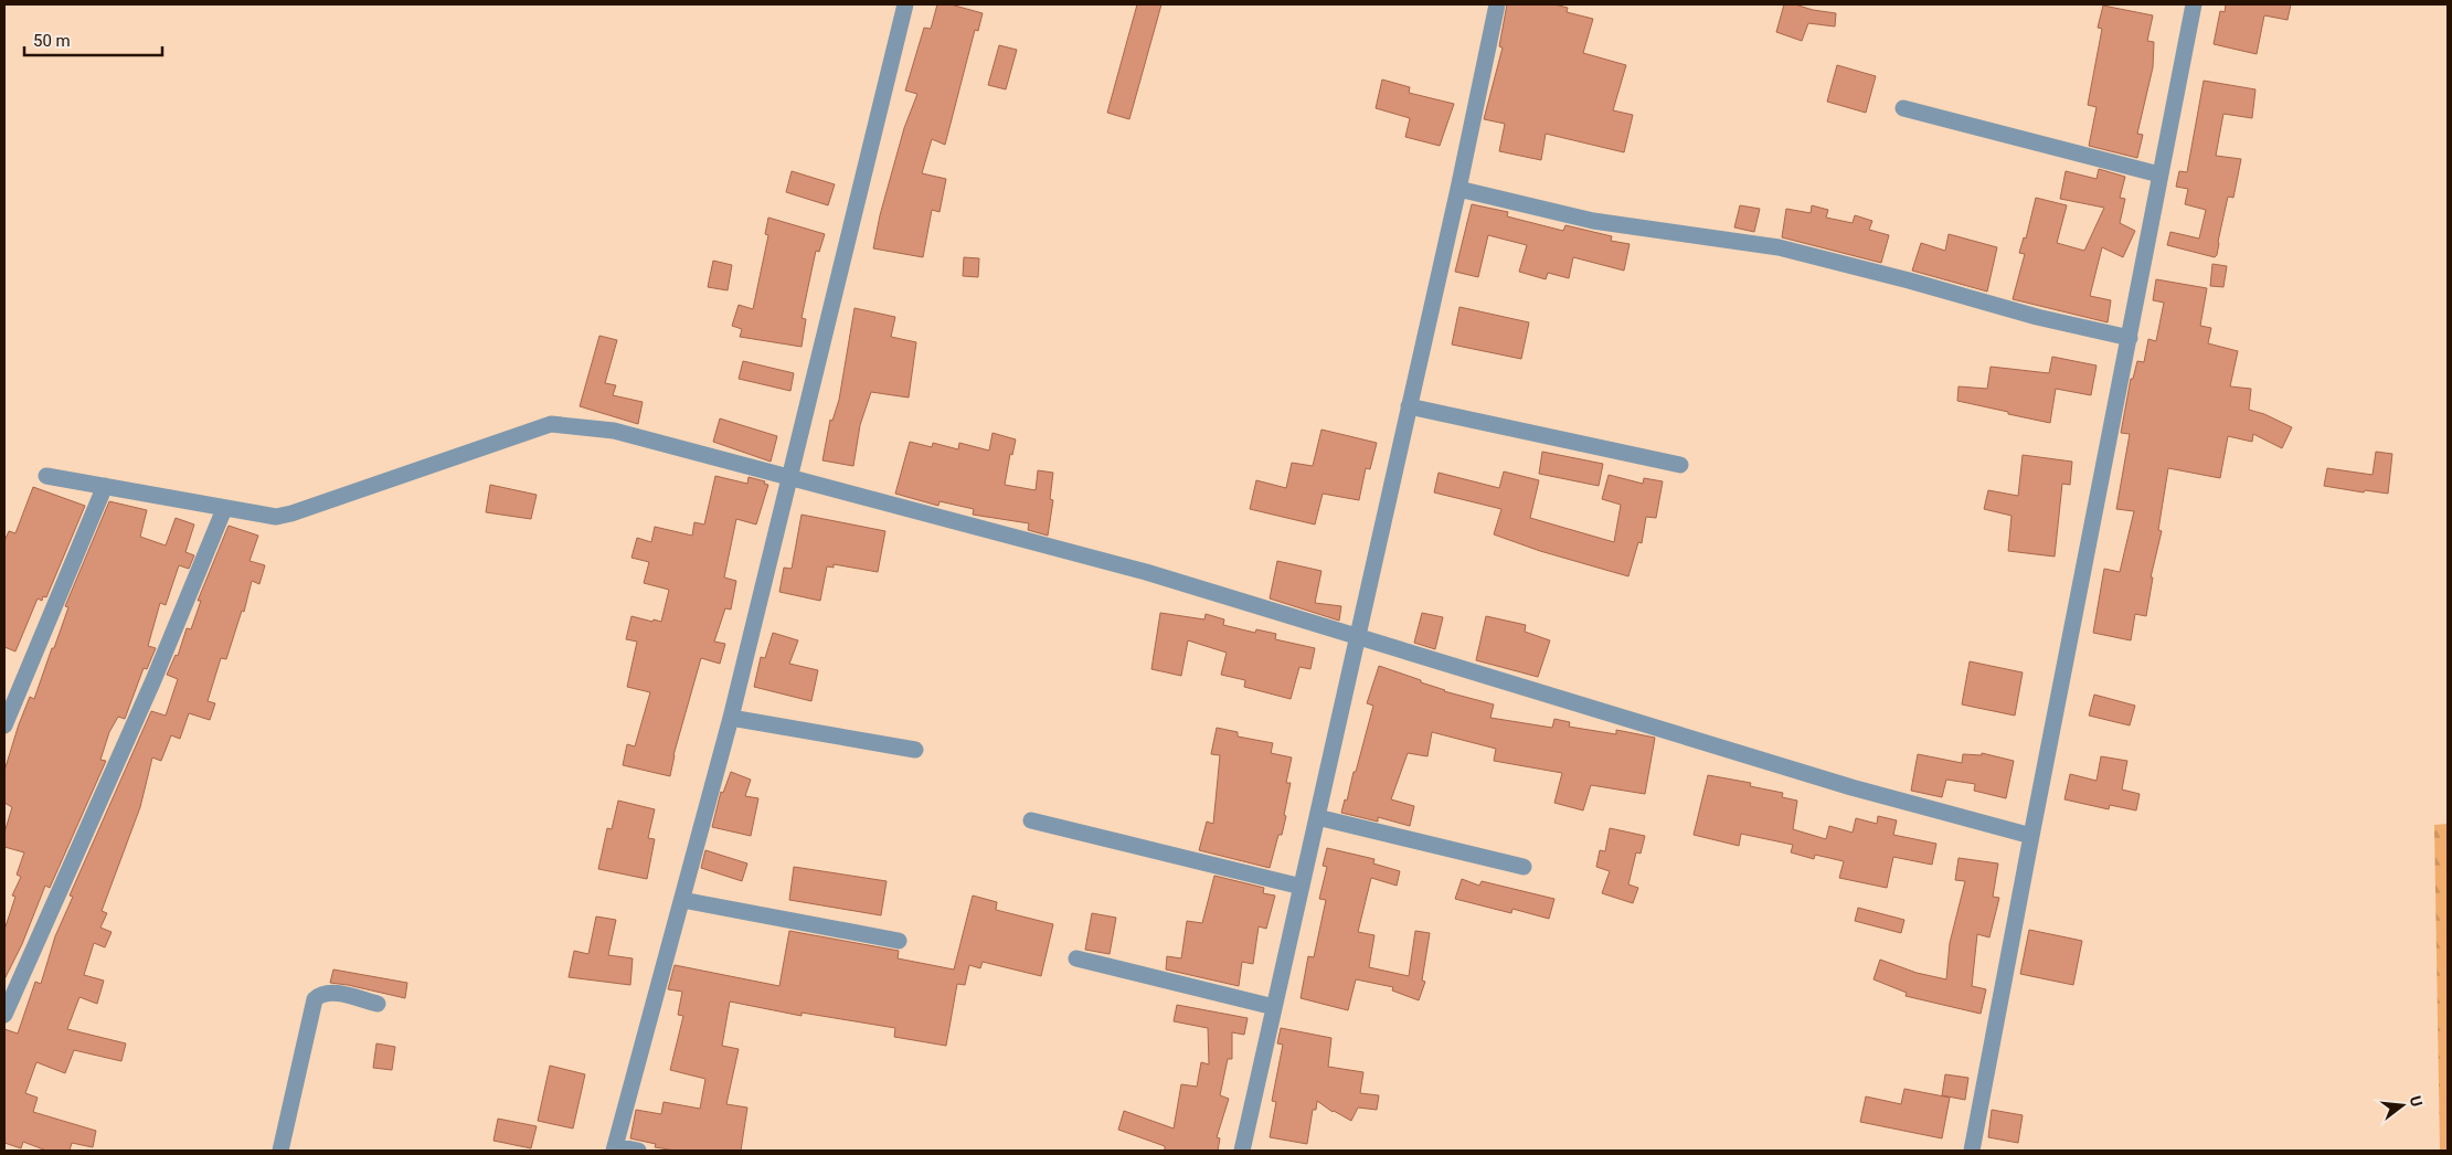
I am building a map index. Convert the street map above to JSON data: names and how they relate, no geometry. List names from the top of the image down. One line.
{"scale_bar":"50 m","north":"right"}
